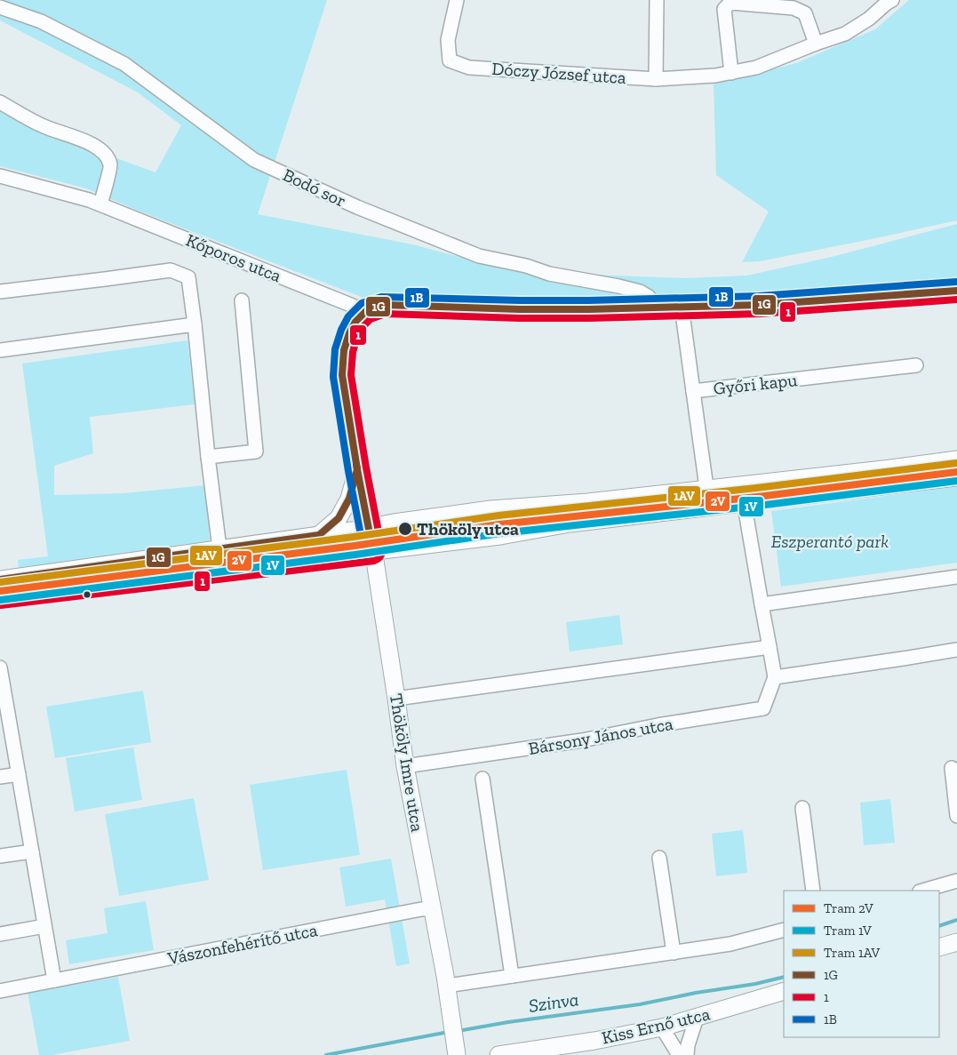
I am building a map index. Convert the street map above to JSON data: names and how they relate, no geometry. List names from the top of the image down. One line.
{"streets":{"street":["Dóczy József utca","Bodó sor","Kőporos utca","Győri kapu","Bársony János utca","Thököly Imre utca","Vászonfehérítő utca","Kiss Ernő utca"]},"crossings":[["Kőporos utca","Thököly Imre utca"],["Bársony János utca","Thököly Imre utca"],["Thököly Imre utca","Vászonfehérítő utca"]],"water":["Szinva"],"parks":["Eszperantó park"],"places":["Thököly utca"],"lines":["transit line 1B","transit line 1G","transit line 1","tram line 1AV","tram line 2V","tram line 1V"],"legend":["Tram 2V","Tram 1V","Tram 1AV","1G","1","1B"]}
